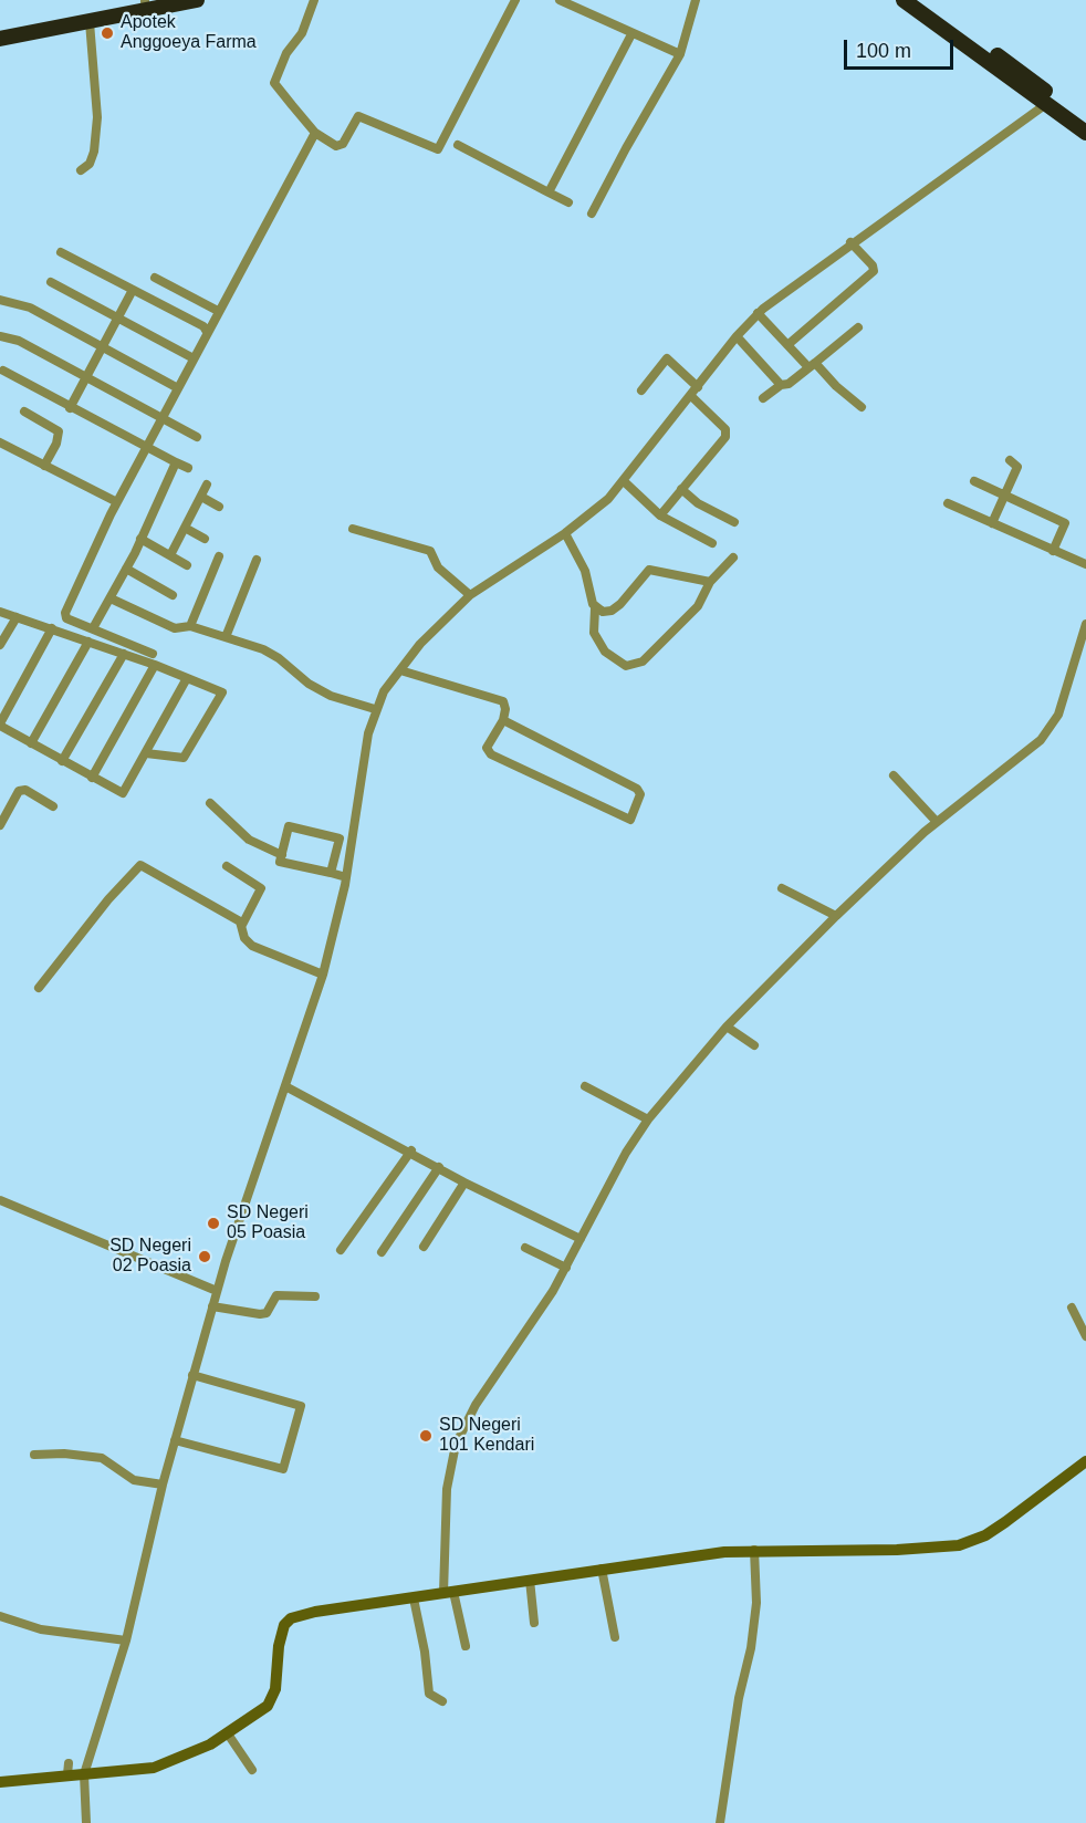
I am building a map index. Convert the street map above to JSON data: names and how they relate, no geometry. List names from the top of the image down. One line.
{"places":["Apotek Anggoeya Farma","SD Negeri 05 Poasia","SD Negeri 02 Poasia","SD Negeri 101 Kendari"],"scale_bar":"100 m"}
